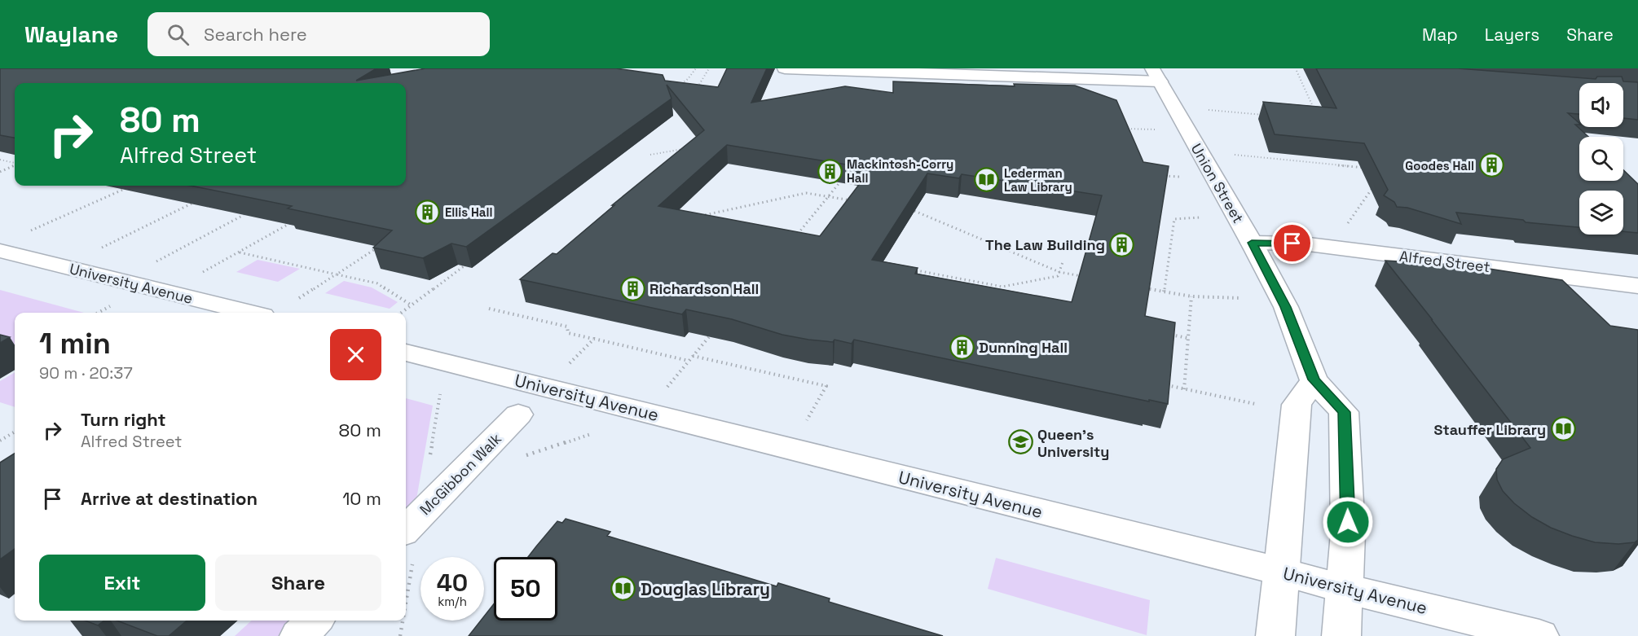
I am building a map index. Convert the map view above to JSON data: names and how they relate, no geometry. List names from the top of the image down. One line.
{"streets":{"main road":["Union Street","Alfred Street","University Avenue","McGibbon Walk"]},"crossings":[["Union Street","Alfred Street"],["Union Street","University Avenue"]],"places":{"building":["Goodes Hall","Mackintosh-Corry Hall","Ellis Hall","The Law Building","Richardson Hall","Dunning Hall"],"library":["Lederman Law Library","Stauffer Library","Douglas Library"],"school or university":["Queen's University"]},"page":{"header":"Waylane","search":"Search here","nav":["Map","Layers","Share"],"turn":["80 m","Alfred Street"],"heading":["1 min","90 m · 20:37"],"list":[{"name":"Turn right","note":"Alfred Street","value":"80 m"},{"name":"Arrive at destination","value":"10 m"}],"buttons":["Exit","Share"],"speed":"40 km/h","limit":"50"}}
